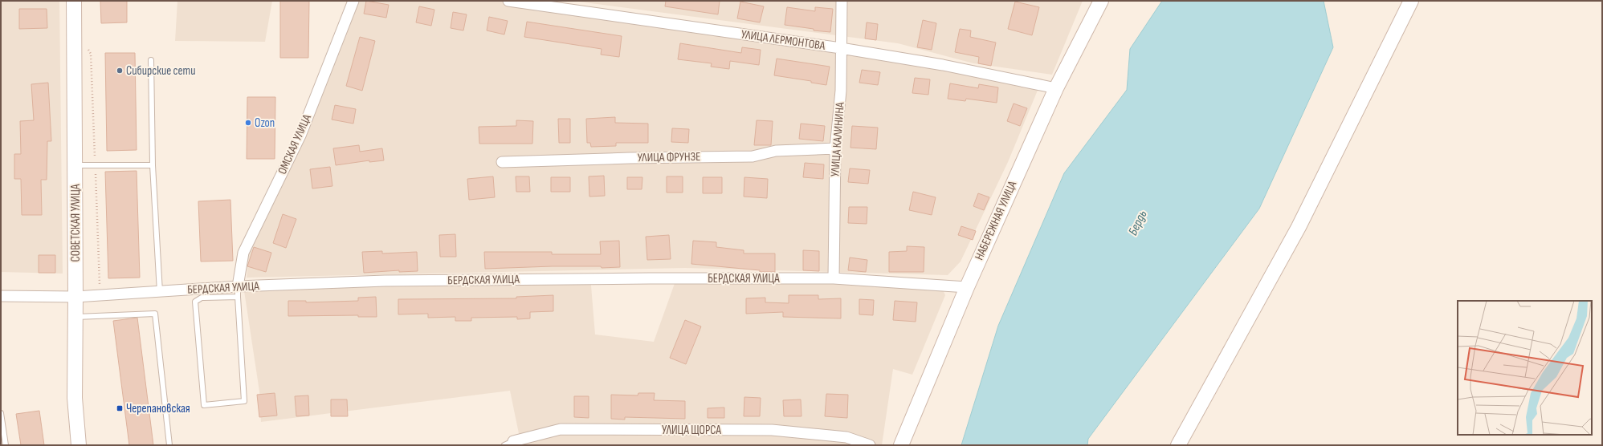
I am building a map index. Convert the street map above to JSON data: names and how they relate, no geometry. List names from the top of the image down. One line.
{"streets":{"street":["УЛИЦА ЛЕРМОНТОВА","УЛИЦА КАЛИНИНА","ОМСКАЯ УЛИЦА","УЛИЦА ФРУНЗЕ","НАБЕРЕЖНАЯ УЛИЦА","СОВЕТСКАЯ УЛИЦА","БЕРДСКАЯ УЛИЦА","УЛИЦА ЩОРСА"]},"crossings":[["УЛИЦА ЛЕРМОНТОВА","УЛИЦА КАЛИНИНА"],["УЛИЦА ЛЕРМОНТОВА","НАБЕРЕЖНАЯ УЛИЦА"],["УЛИЦА КАЛИНИНА","УЛИЦА ФРУНЗЕ"],["УЛИЦА КАЛИНИНА","БЕРДСКАЯ УЛИЦА"],["ОМСКАЯ УЛИЦА","БЕРДСКАЯ УЛИЦА"],["НАБЕРЕЖНАЯ УЛИЦА","БЕРДСКАЯ УЛИЦА"],["СОВЕТСКАЯ УЛИЦА","БЕРДСКАЯ УЛИЦА"]],"water":["Бердь"],"places":{"other":["Сибирские сети","Ozon"],"transit":["Черепановская"]}}
